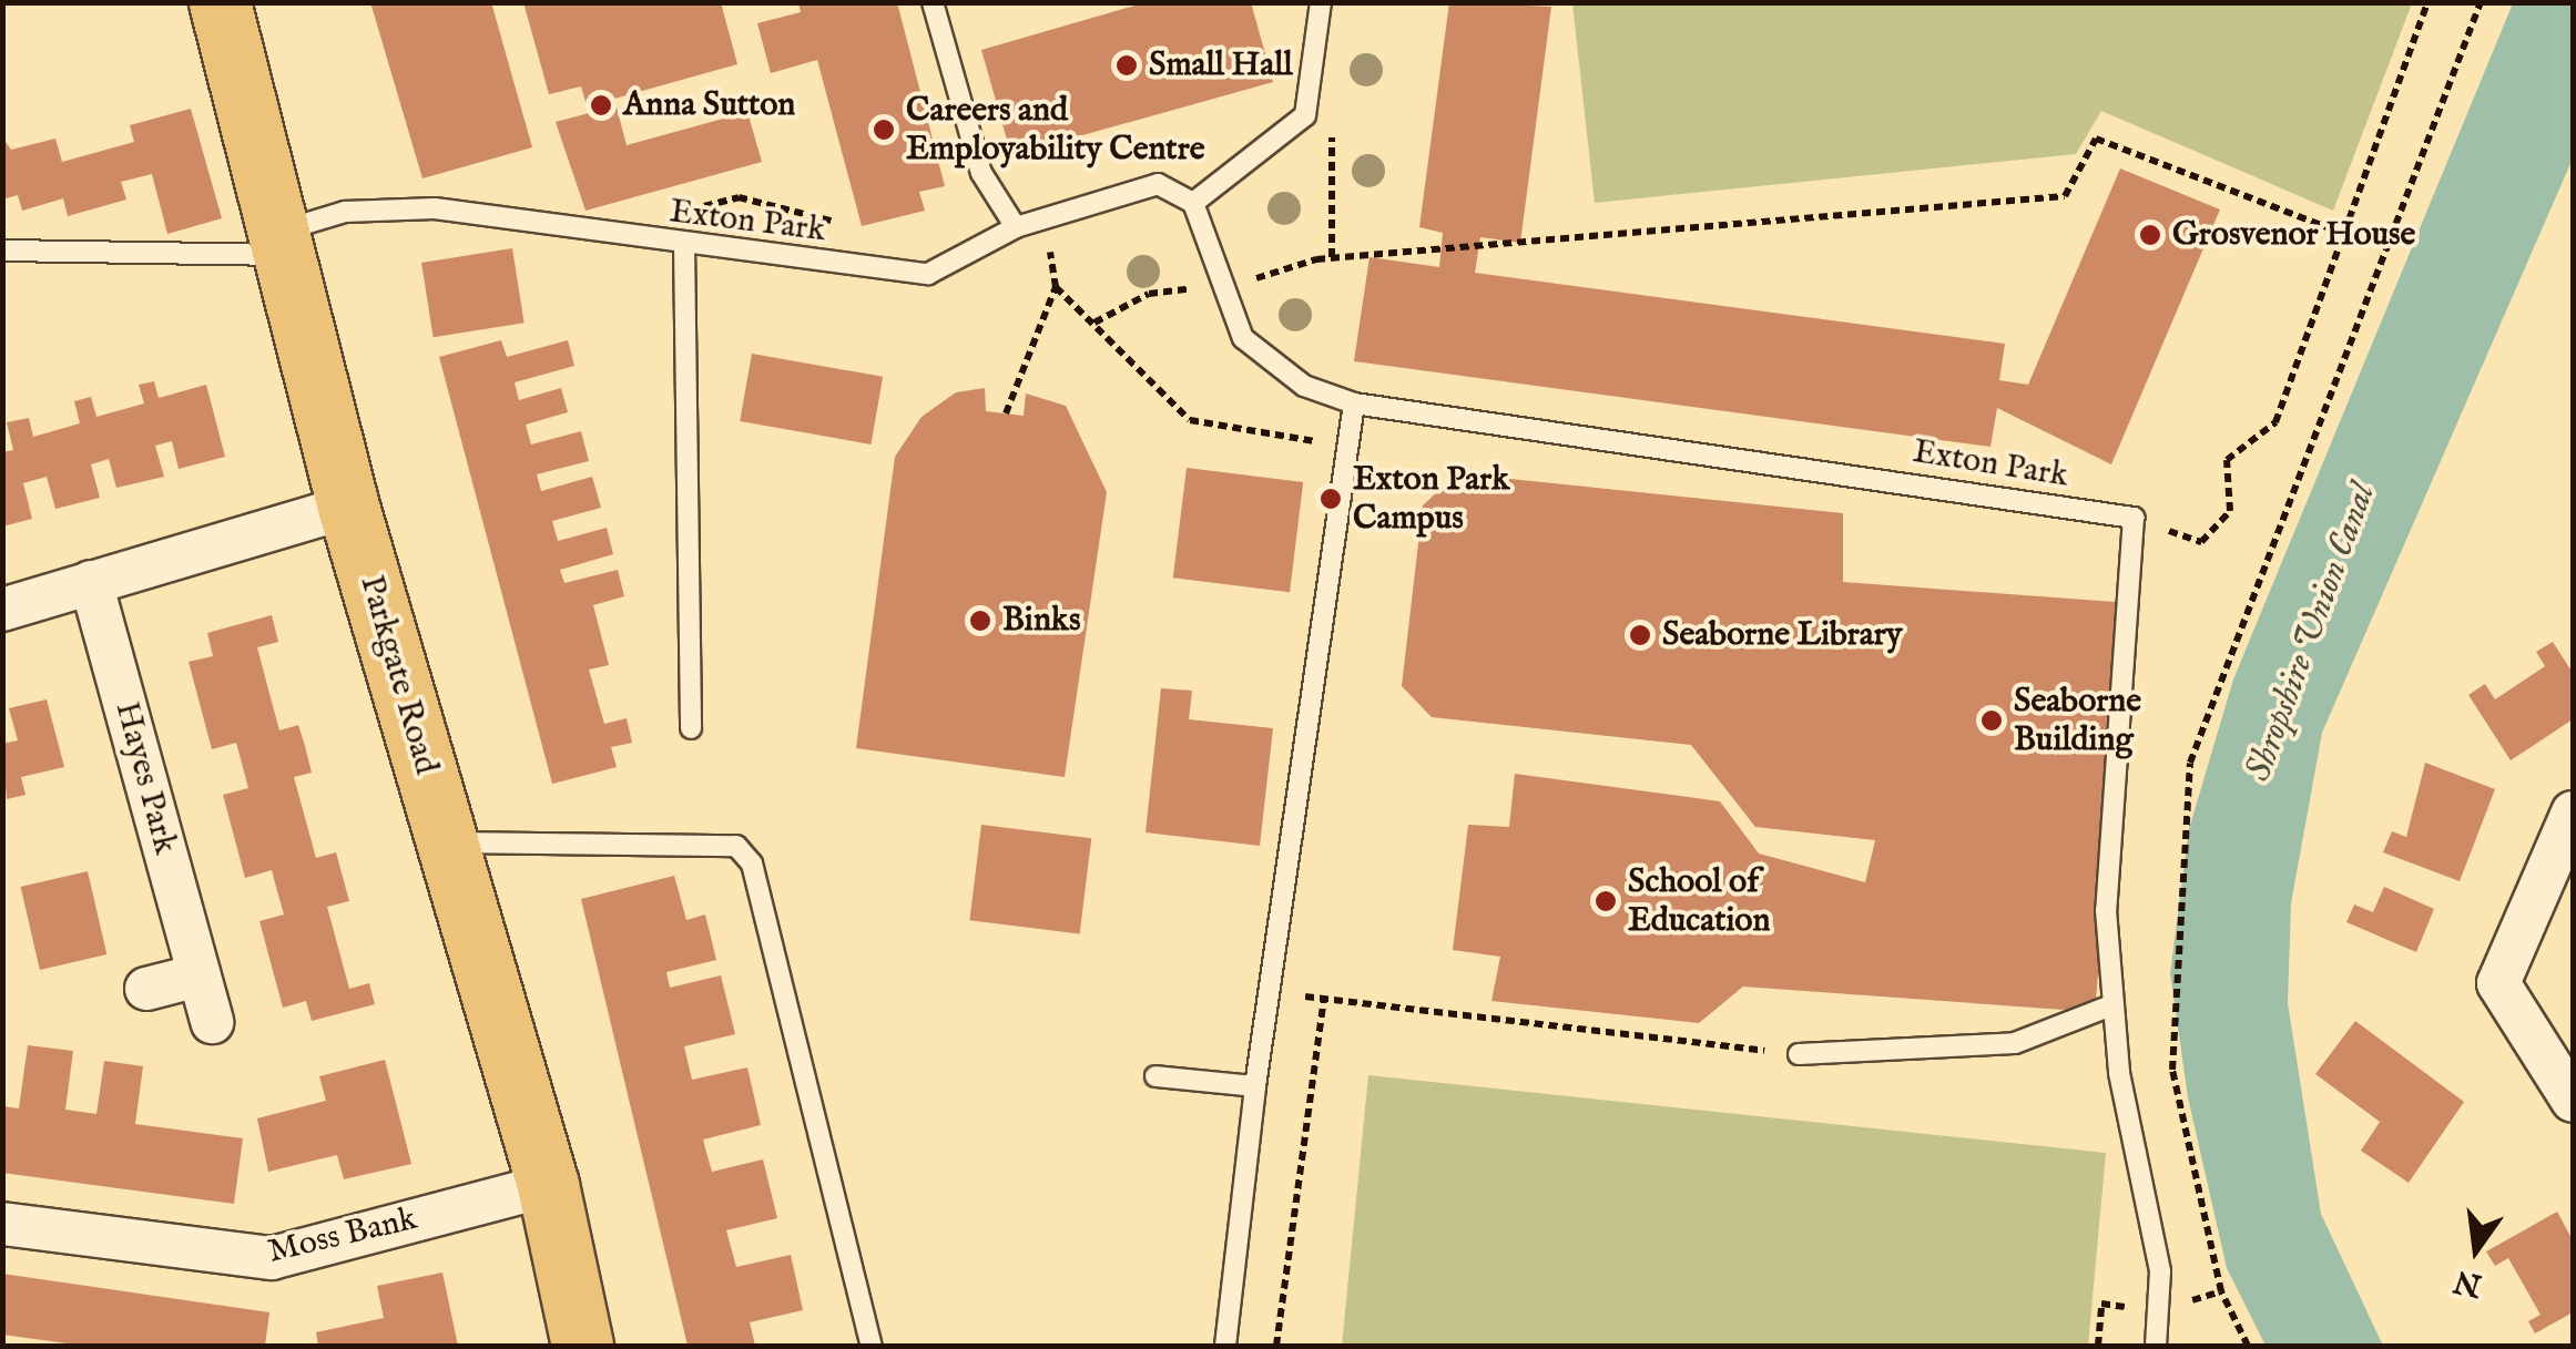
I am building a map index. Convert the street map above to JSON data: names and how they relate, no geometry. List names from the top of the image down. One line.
{"streets":{"main road":["Parkgate Road"],"street":["Hayes Park","Moss Bank"],"lane":["Exton Park"]},"crossings":[["Exton Park","Parkgate Road"],["Parkgate Road","Moss Bank"]],"water":["Shropshire Union Canal"],"places":["Small Hall","Anna Sutton","Careers and Employability Centre","Grosvenor House","Exton Park Campus","Binks","Seaborne Library","Seaborne Building","School of Education"],"north":"bottom"}
